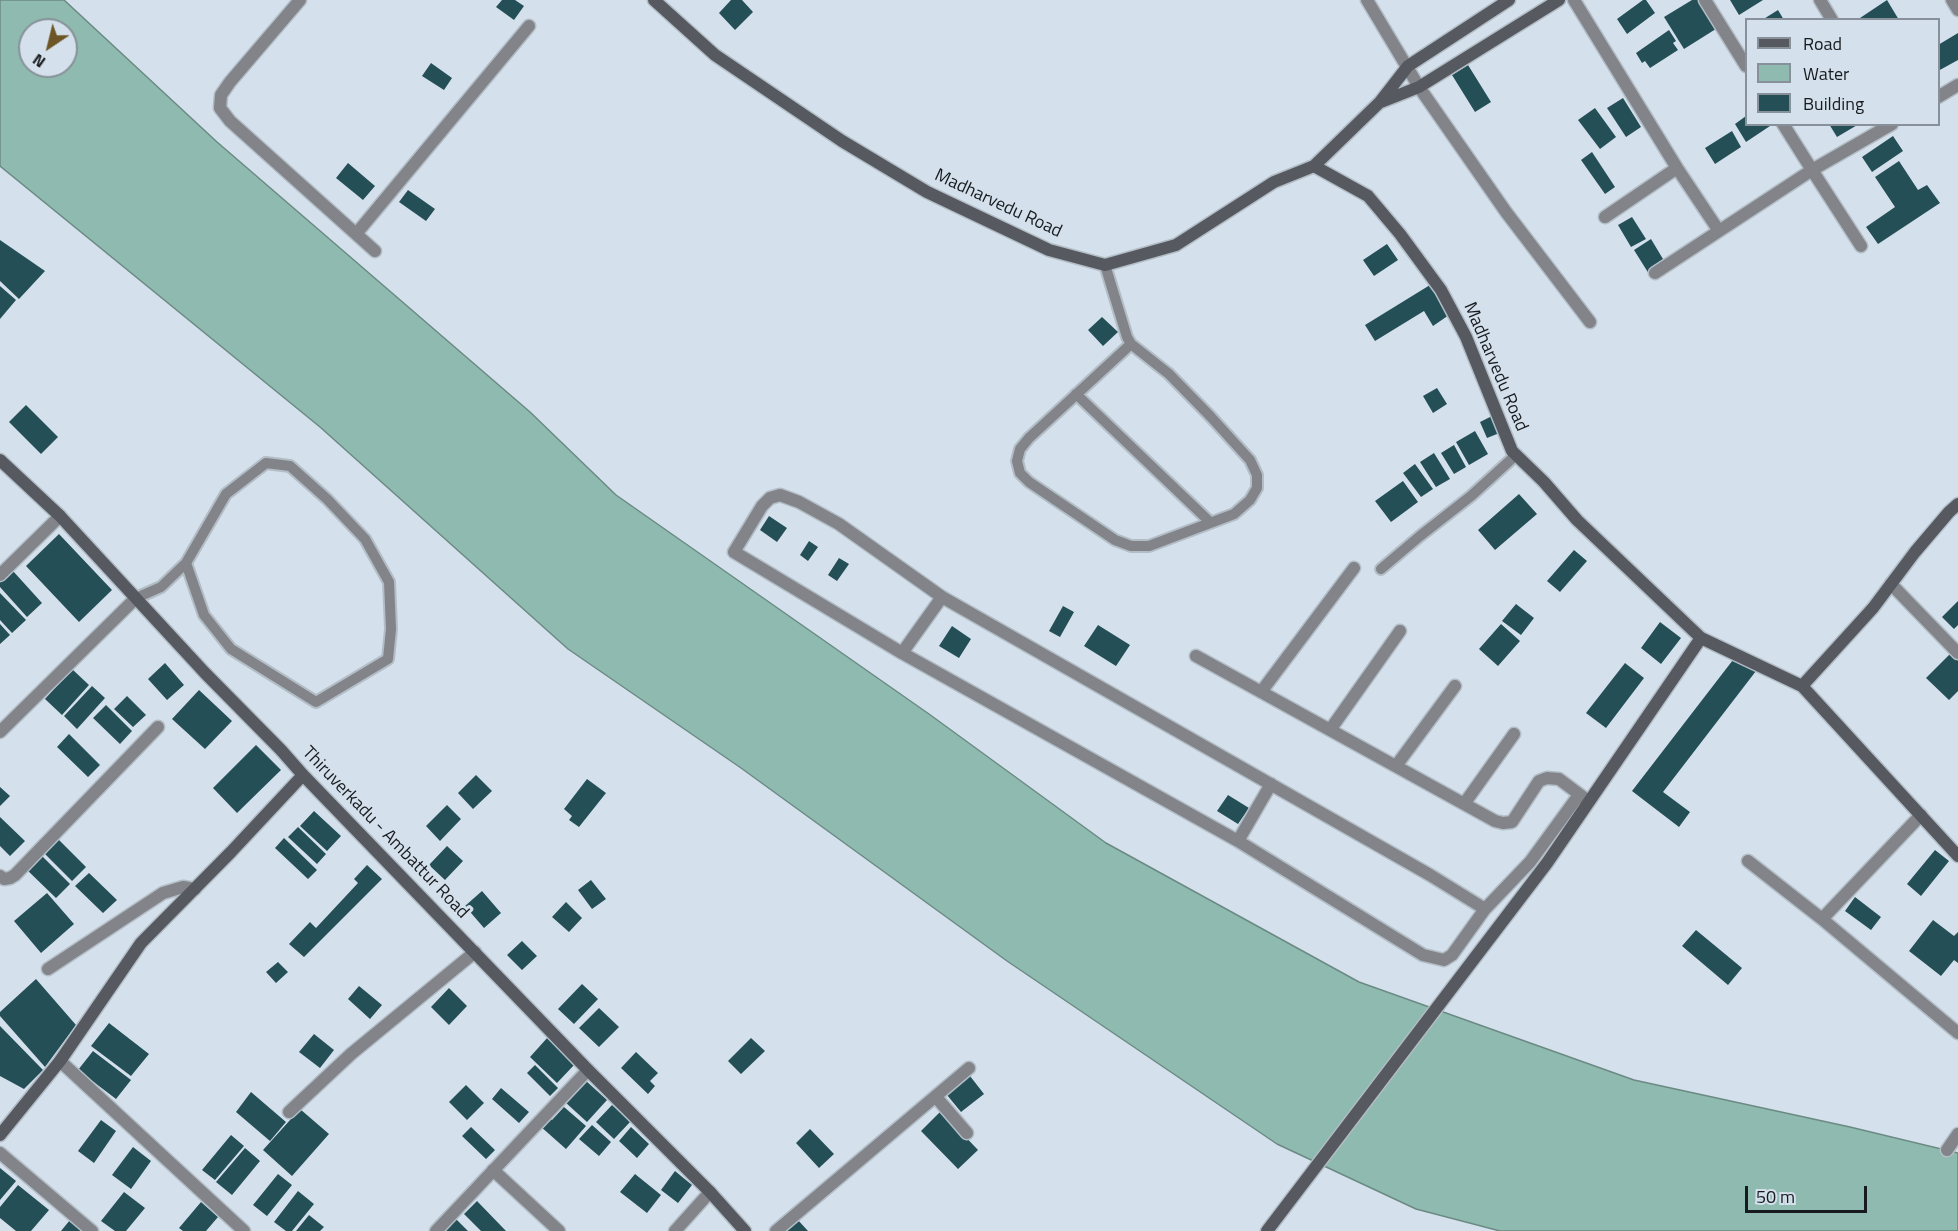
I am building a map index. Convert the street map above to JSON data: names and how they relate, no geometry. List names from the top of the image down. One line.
{"streets":{"street":["Madharvedu Road","Thiruverkadu - Ambattur Road"]},"legend":["Road","Water","Building"],"scale_bar":"50 m","north":"bottom left"}
